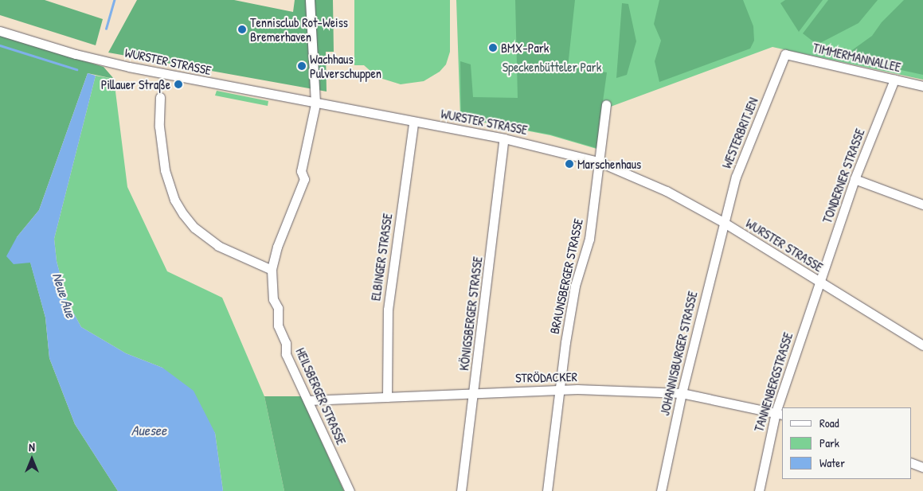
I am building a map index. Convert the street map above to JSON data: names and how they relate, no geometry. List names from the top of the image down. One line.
{"streets":{"street":["TIMMERMANNALLEE","WURSTER STRASSE","WESTERBRITJEN","TONDERNER STRASSE","ELBINGER STRASSE","BRAUNSBERGER STRASSE","KÖNIGSBERGER STRASSE","JOHANNISBURGER STRASSE","STRÖDACKER","TANNENBERGSTRASSE","HEILSBERGER STRASSE"]},"crossings":[["TIMMERMANNALLEE","WESTERBRITJEN"],["TIMMERMANNALLEE","TONDERNER STRASSE"],["WURSTER STRASSE","WESTERBRITJEN"],["WURSTER STRASSE","TONDERNER STRASSE"],["WURSTER STRASSE","ELBINGER STRASSE"],["WURSTER STRASSE","BRAUNSBERGER STRASSE"],["WURSTER STRASSE","KÖNIGSBERGER STRASSE"],["WURSTER STRASSE","JOHANNISBURGER STRASSE"],["WURSTER STRASSE","TANNENBERGSTRASSE"],["WURSTER STRASSE","HEILSBERGER STRASSE"],["WESTERBRITJEN","JOHANNISBURGER STRASSE"],["TONDERNER STRASSE","TANNENBERGSTRASSE"],["ELBINGER STRASSE","STRÖDACKER"],["BRAUNSBERGER STRASSE","STRÖDACKER"],["KÖNIGSBERGER STRASSE","STRÖDACKER"],["JOHANNISBURGER STRASSE","STRÖDACKER"],["STRÖDACKER","TANNENBERGSTRASSE"],["STRÖDACKER","HEILSBERGER STRASSE"]],"water":["Neue Aue","Auesee"],"parks":["Speckenbütteler Park"],"places":["Tennisclub Rot-Weiss Bremerhaven","BMX-Park","Wachhaus Pulverschuppen","Pillauer Straße","Marschenhaus"],"legend":["Road","Park","Water"],"north":"top"}
